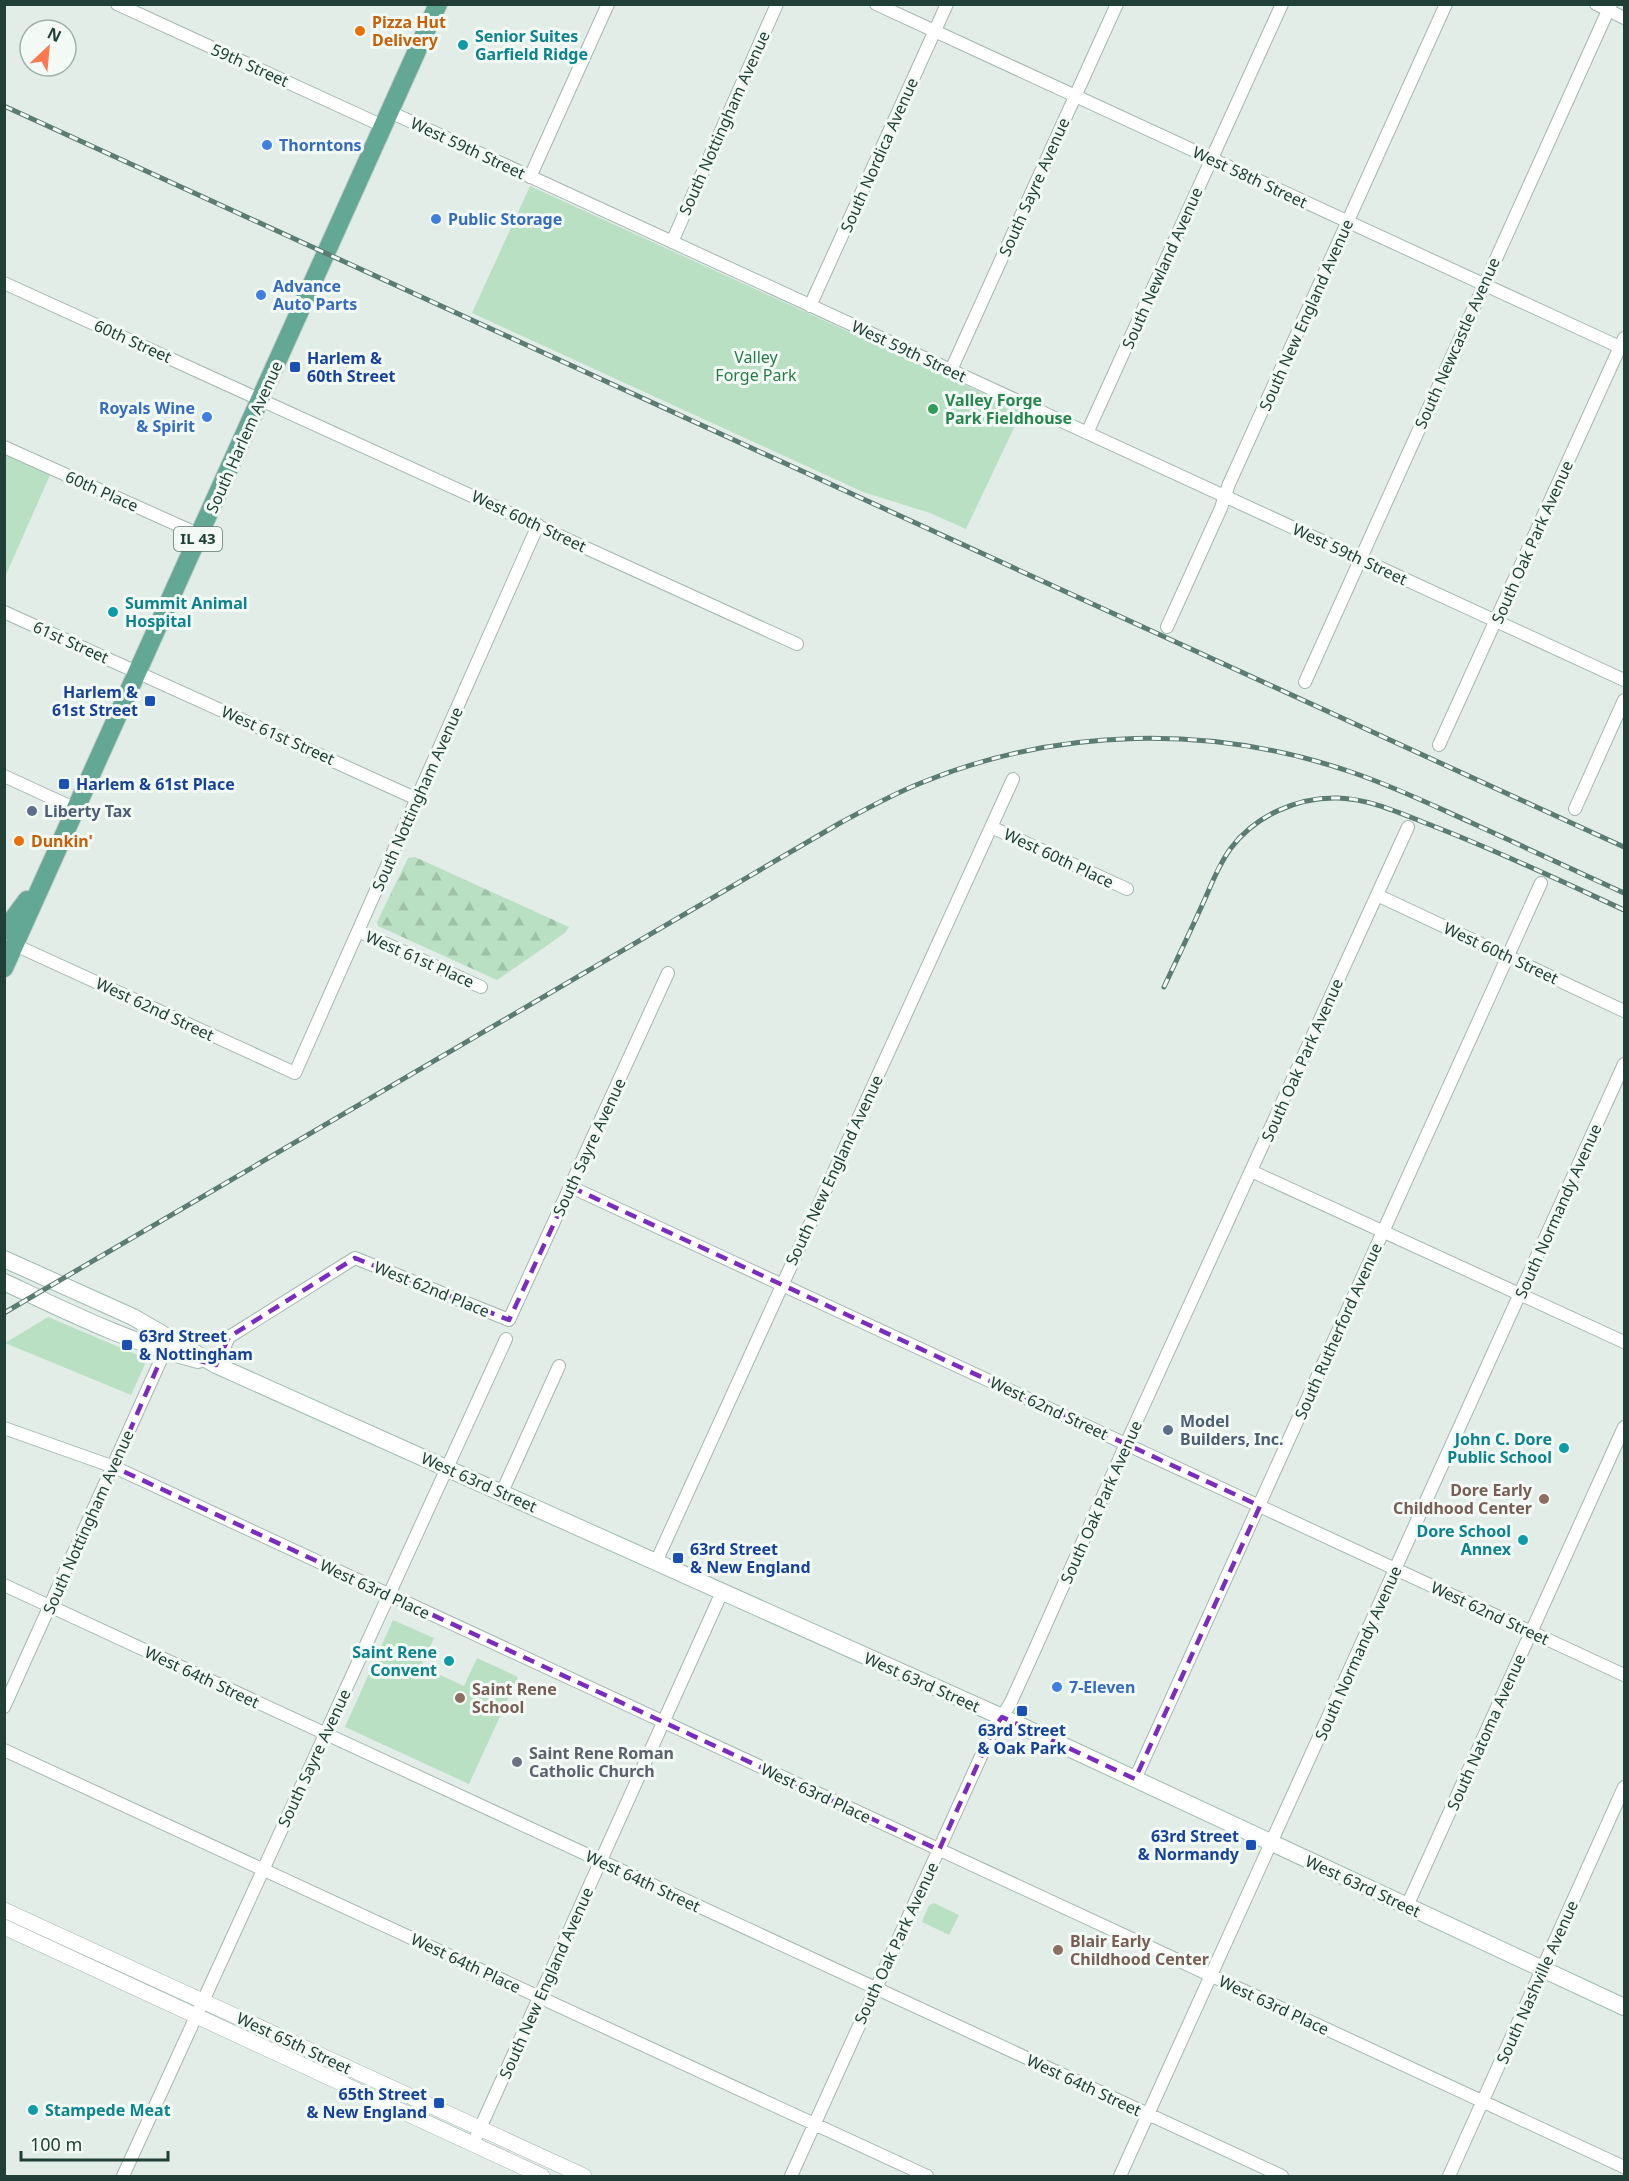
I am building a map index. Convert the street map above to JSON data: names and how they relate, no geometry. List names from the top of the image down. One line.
{"streets":{"main road":["South Harlem Avenue","IL 43","West 63rd Street"],"street":["59th Street","South Nottingham Avenue","West 59th Street","South Nordica Avenue","West 58th Street","South Sayre Avenue","South Newland Avenue","South New England Avenue","60th Street","South Newcastle Avenue","60th Place","West 60th Street","South Oak Park Avenue","61st Street","West 61st Street","West 60th Place","West 61st Place","West 62nd Street","South Normandy Avenue","West 62nd Place","South Rutherford Avenue","West 63rd Place","West 64th Street","South Natoma Avenue","West 64th Place","South Nashville Avenue","West 65th Street"]},"crossings":[["59th Street","West 59th Street"],["59th Street","South Harlem Avenue"],["South Nottingham Avenue","West 59th Street"],["South Nottingham Avenue","West 60th Street"],["South Nottingham Avenue","West 61st Street"],["South Nottingham Avenue","West 61st Place"],["South Nottingham Avenue","West 62nd Street"],["South Nottingham Avenue","West 63rd Street"],["South Nottingham Avenue","West 63rd Place"],["South Nottingham Avenue","West 64th Street"],["West 59th Street","South Nordica Avenue"],["West 59th Street","South Sayre Avenue"],["West 59th Street","South Newland Avenue"],["West 59th Street","South New England Avenue"],["West 59th Street","South Newcastle Avenue"],["West 59th Street","South Harlem Avenue"],["West 59th Street","South Oak Park Avenue"],["South Nordica Avenue","West 58th Street"],["West 58th Street","South Sayre Avenue"],["West 58th Street","South Newland Avenue"],["West 58th Street","South New England Avenue"],["West 58th Street","South Newcastle Avenue"],["West 58th Street","South Oak Park Avenue"],["South Sayre Avenue","West 62nd Street"],["South Sayre Avenue","West 62nd Place"],["South Sayre Avenue","West 63rd Street"],["South Sayre Avenue","West 63rd Place"],["South Sayre Avenue","West 64th Street"],["South Sayre Avenue","West 64th Place"],["South Sayre Avenue","West 65th Street"],["South New England Avenue","West 60th Place"],["South New England Avenue","West 62nd Street"],["South New England Avenue","West 63rd Street"],["South New England Avenue","West 63rd Place"],["South New England Avenue","West 64th Street"],["South New England Avenue","West 64th Place"],["South New England Avenue","West 65th Street"],["60th Street","South Harlem Avenue"],["60th Street","West 60th Street"],["South Harlem Avenue","60th Place"],["South Harlem Avenue","West 60th Street"],["South Harlem Avenue","61st Street"],["South Harlem Avenue","West 61st Street"],["South Harlem Avenue","West 62nd Street"],["West 60th Street","South Oak Park Avenue"],["West 60th Street","South Rutherford Avenue"],["South Oak Park Avenue","West 62nd Street"],["South Oak Park Avenue","West 63rd Street"],["South Oak Park Avenue","West 63rd Place"],["South Oak Park Avenue","West 64th Street"],["South Oak Park Avenue","West 64th Place"],["61st Street","West 61st Street"],["West 62nd Street","South Normandy Avenue"],["West 62nd Street","South Rutherford Avenue"],["West 62nd Street","South Natoma Avenue"],["South Normandy Avenue","West 63rd Street"],["South Normandy Avenue","West 63rd Place"],["South Normandy Avenue","West 64th Street"],["West 62nd Place","West 63rd Street"],["South Rutherford Avenue","West 63rd Street"],["West 63rd Street","South Natoma Avenue"],["West 63rd Street","South Nashville Avenue"],["West 63rd Place","South Nashville Avenue"]],"parks":["Valley Forge Park"],"places":{"other":["Pizza Hut Delivery","Senior Suites Garfield Ridge","Thorntons","Public Storage","Advance Auto Parts","Valley Forge Park Fieldhouse","Royals Wine & Spirit","Summit Animal Hospital","Liberty Tax","Dunkin'","Model Builders, Inc.","John C. Dore Public School","Dore Early Childhood Center","Dore School Annex","Saint Rene Convent","7-Eleven","Saint Rene School","Saint Rene Roman Catholic Church","Blair Early Childhood Center","Stampede Meat"],"transit":["Harlem & 60th Street","Harlem & 61st Street","Harlem & 61st Place","63rd Street & Nottingham","63rd Street & New England","63rd Street & Oak Park","63rd Street & Normandy","65th Street & New England"]},"scale_bar":"100 m","north":"top right"}
